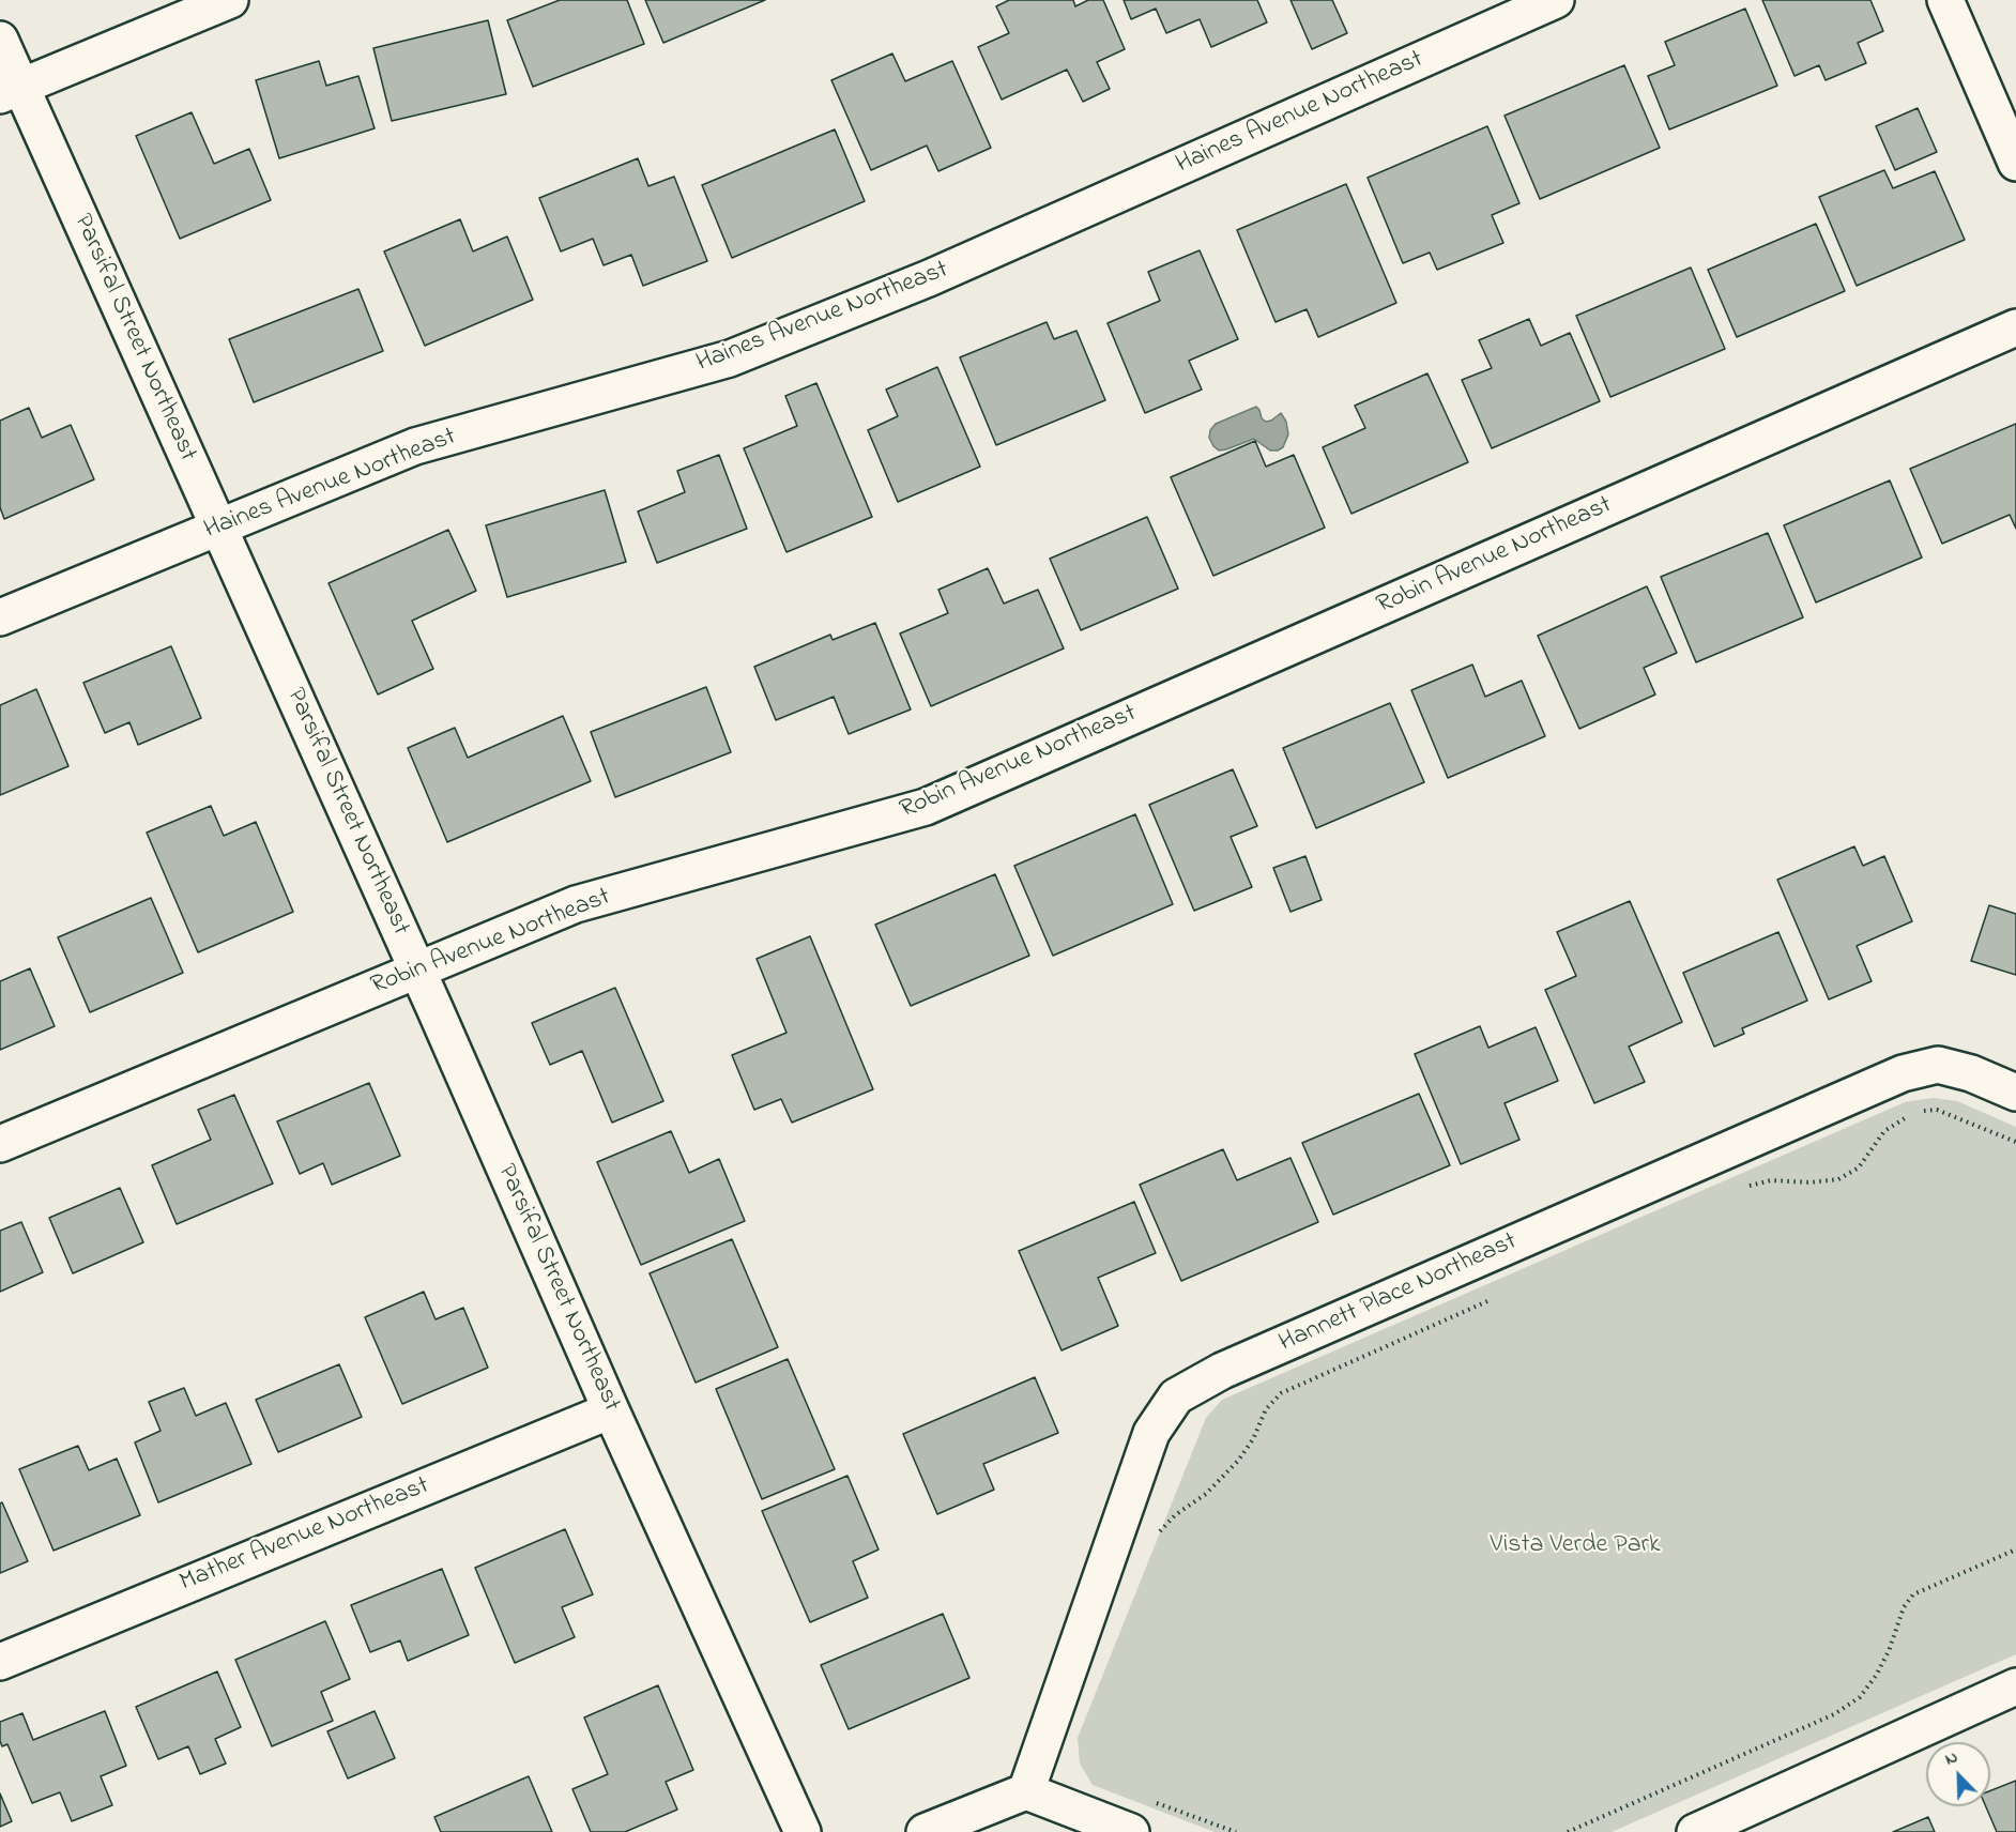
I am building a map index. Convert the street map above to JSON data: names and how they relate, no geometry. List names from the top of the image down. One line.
{"streets":{"street":["Haines Avenue Northeast","Parsifal Street Northeast","Robin Avenue Northeast","Hannett Place Northeast","Mather Avenue Northeast"]},"crossings":[["Haines Avenue Northeast","Parsifal Street Northeast"],["Parsifal Street Northeast","Robin Avenue Northeast"],["Parsifal Street Northeast","Mather Avenue Northeast"]],"parks":["Vista Verde Park"],"north":"top left"}
